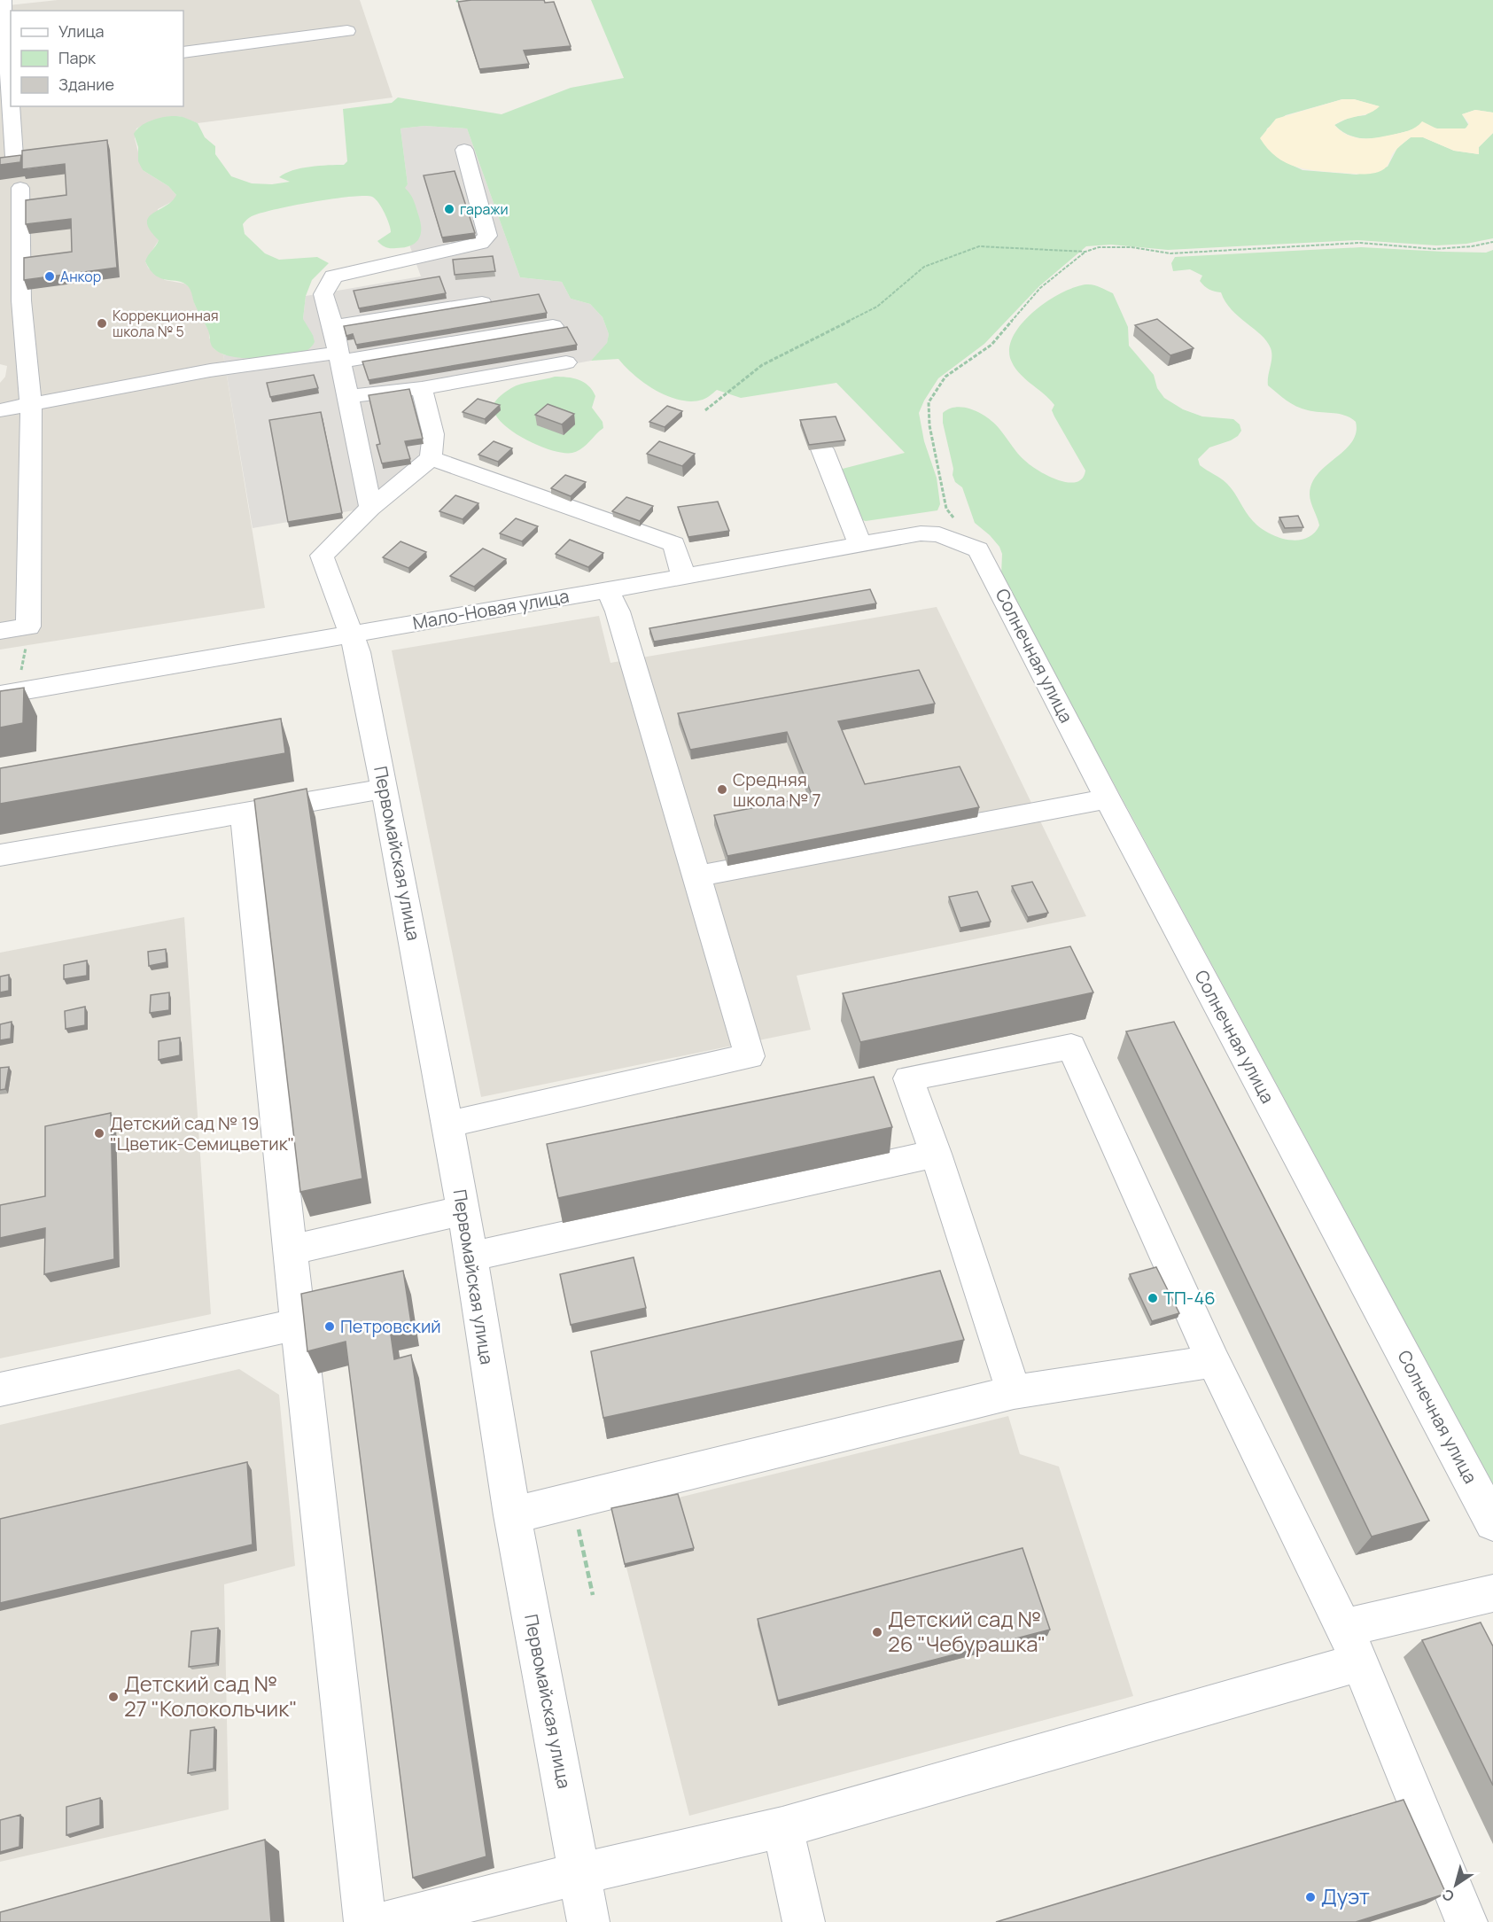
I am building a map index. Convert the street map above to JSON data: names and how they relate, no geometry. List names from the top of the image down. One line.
{"streets":{"street":["Мало-Новая улица","Солнечная улица","Первомайская улица"]},"crossings":[["Мало-Новая улица","Солнечная улица"],["Мало-Новая улица","Первомайская улица"]],"places":["гаражи","Анкор","Коррекционная школа № 5","Средняя школа № 7","Детский сад № 19 \"Цветик-Семицветик\"","ТП-46","Петровский","Детский сад № 26 \"Чебурашка\"","Детский сад № 27 \"Колокольчик\"","Дуэт"],"legend":["Улица","Парк","Здание"],"north":"bottom left"}
